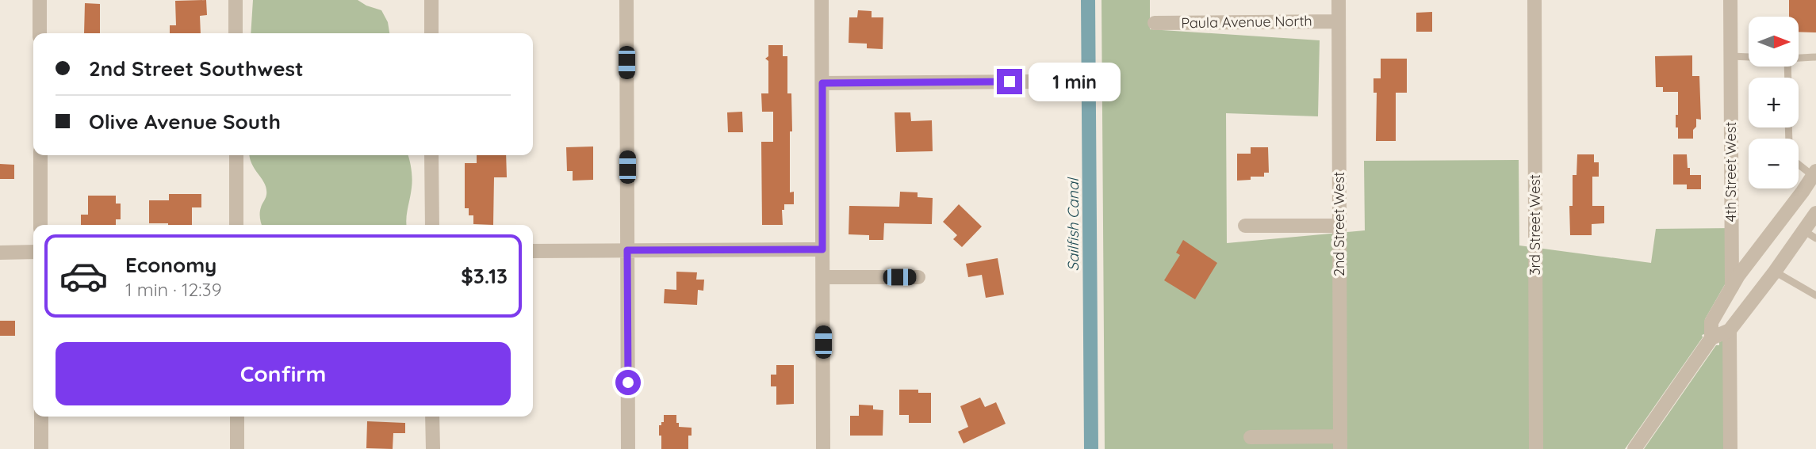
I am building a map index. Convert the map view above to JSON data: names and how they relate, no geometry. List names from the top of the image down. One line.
{"streets":{"street":["Paula Avenue North","4th Street West","2nd Street West","3rd Street West"]},"crossings":[["Paula Avenue North","2nd Street West"]],"water":["Sailfish Canal"],"north":"right","page":{"map_buttons":["+","−"],"banner":["2nd Street Southwest","Olive Avenue South"],"bubble":"1 min","list":[{"name":"Economy","note":"1 min · 12:39","value":"$3.13"}],"buttons":"Confirm"}}
